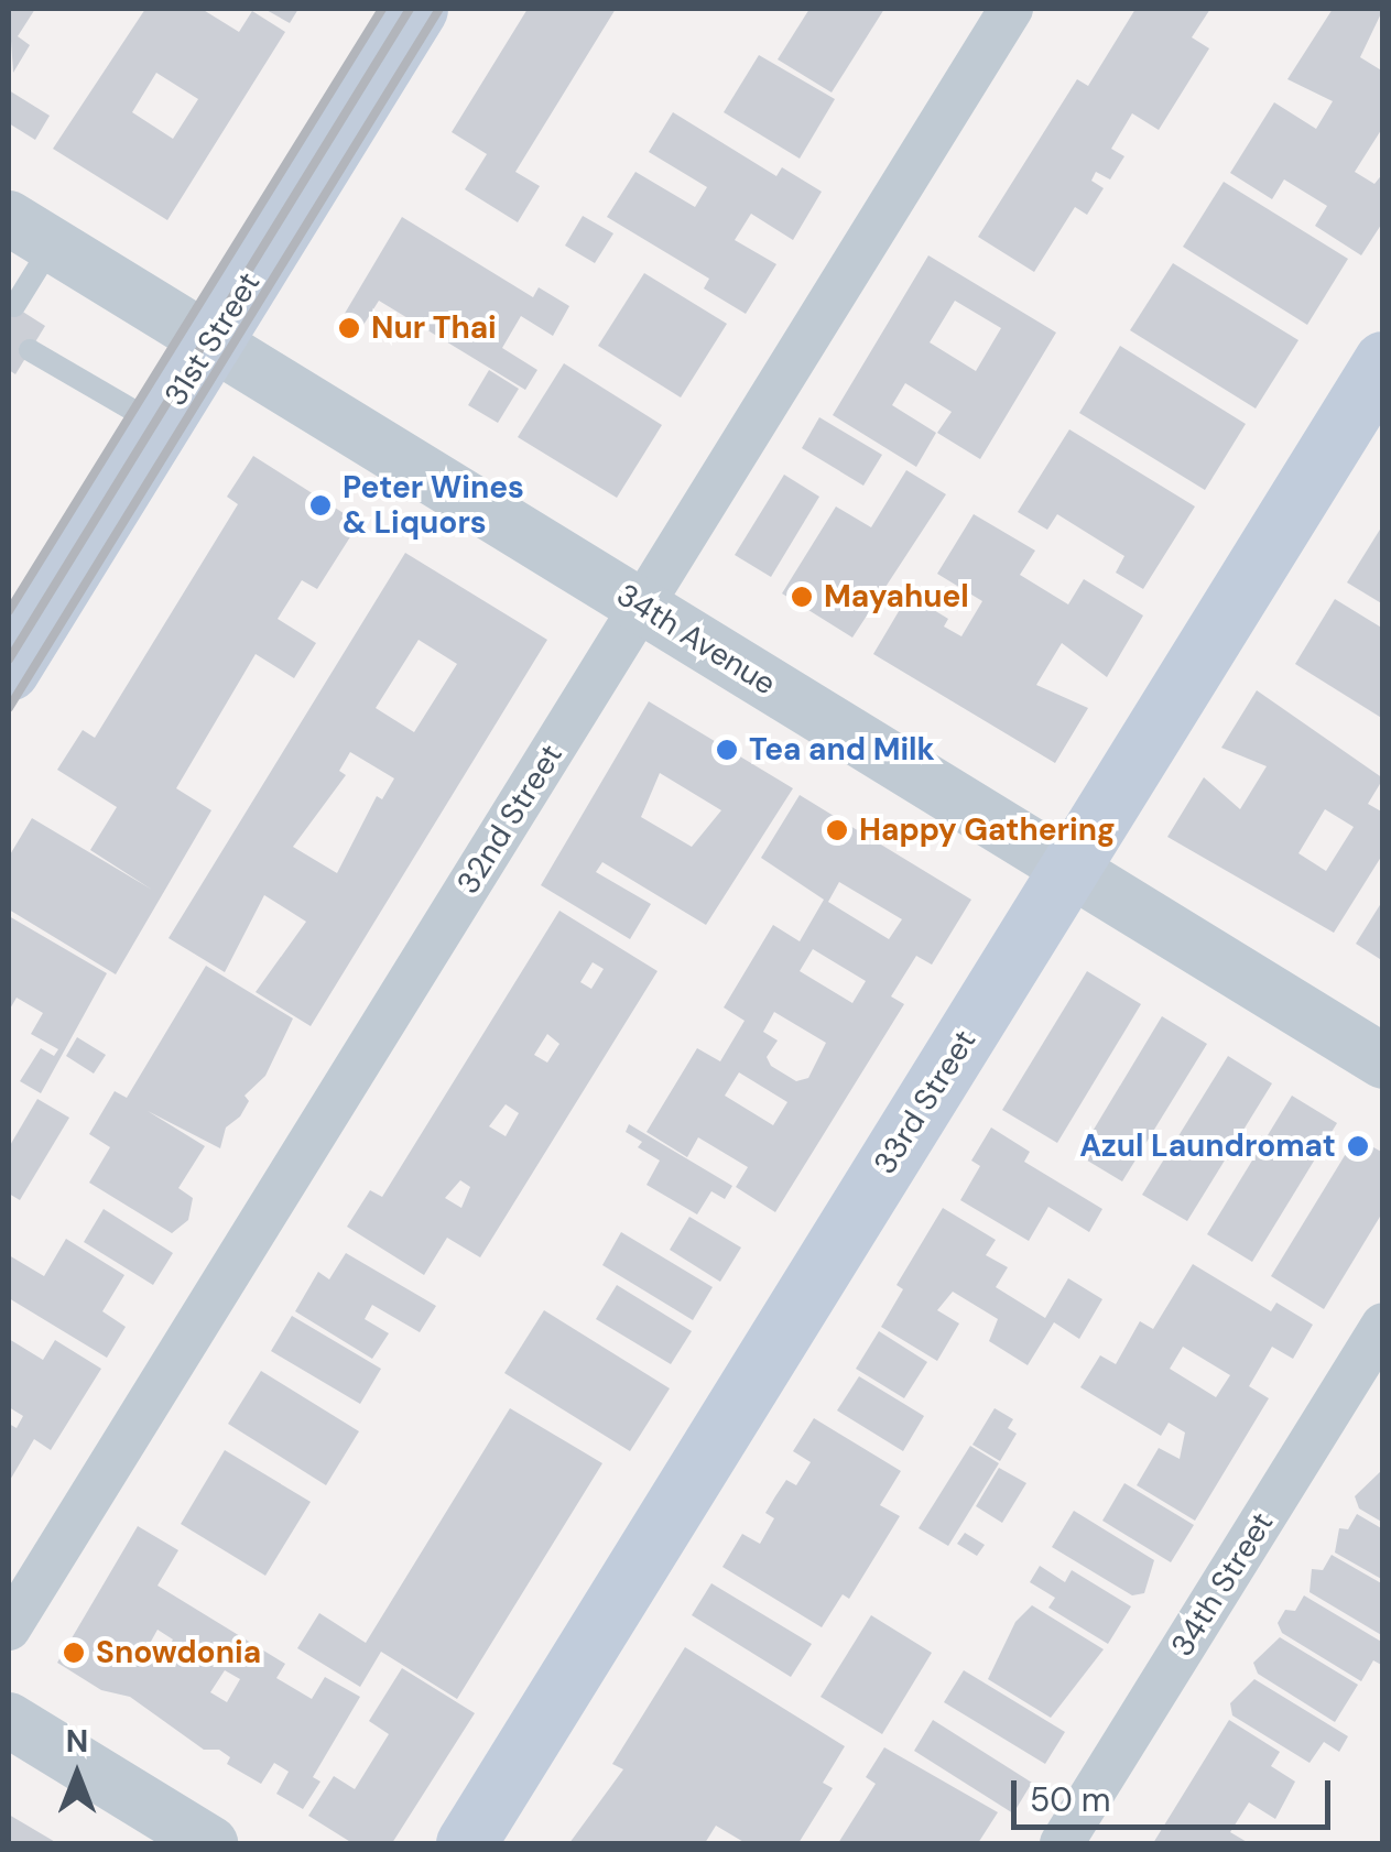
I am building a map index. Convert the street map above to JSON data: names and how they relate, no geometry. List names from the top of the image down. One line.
{"streets":{"main road":["31st Street","33rd Street"],"street":["34th Avenue","32nd Street","34th Street"]},"crossings":[["31st Street","34th Avenue"],["34th Avenue","32nd Street"],["34th Avenue","33rd Street"]],"places":["Nur Thai","Peter Wines & Liquors","Mayahuel","Tea and Milk","Happy Gathering","Azul Laundromat","Snowdonia"],"scale_bar":"50 m","north":"top"}
